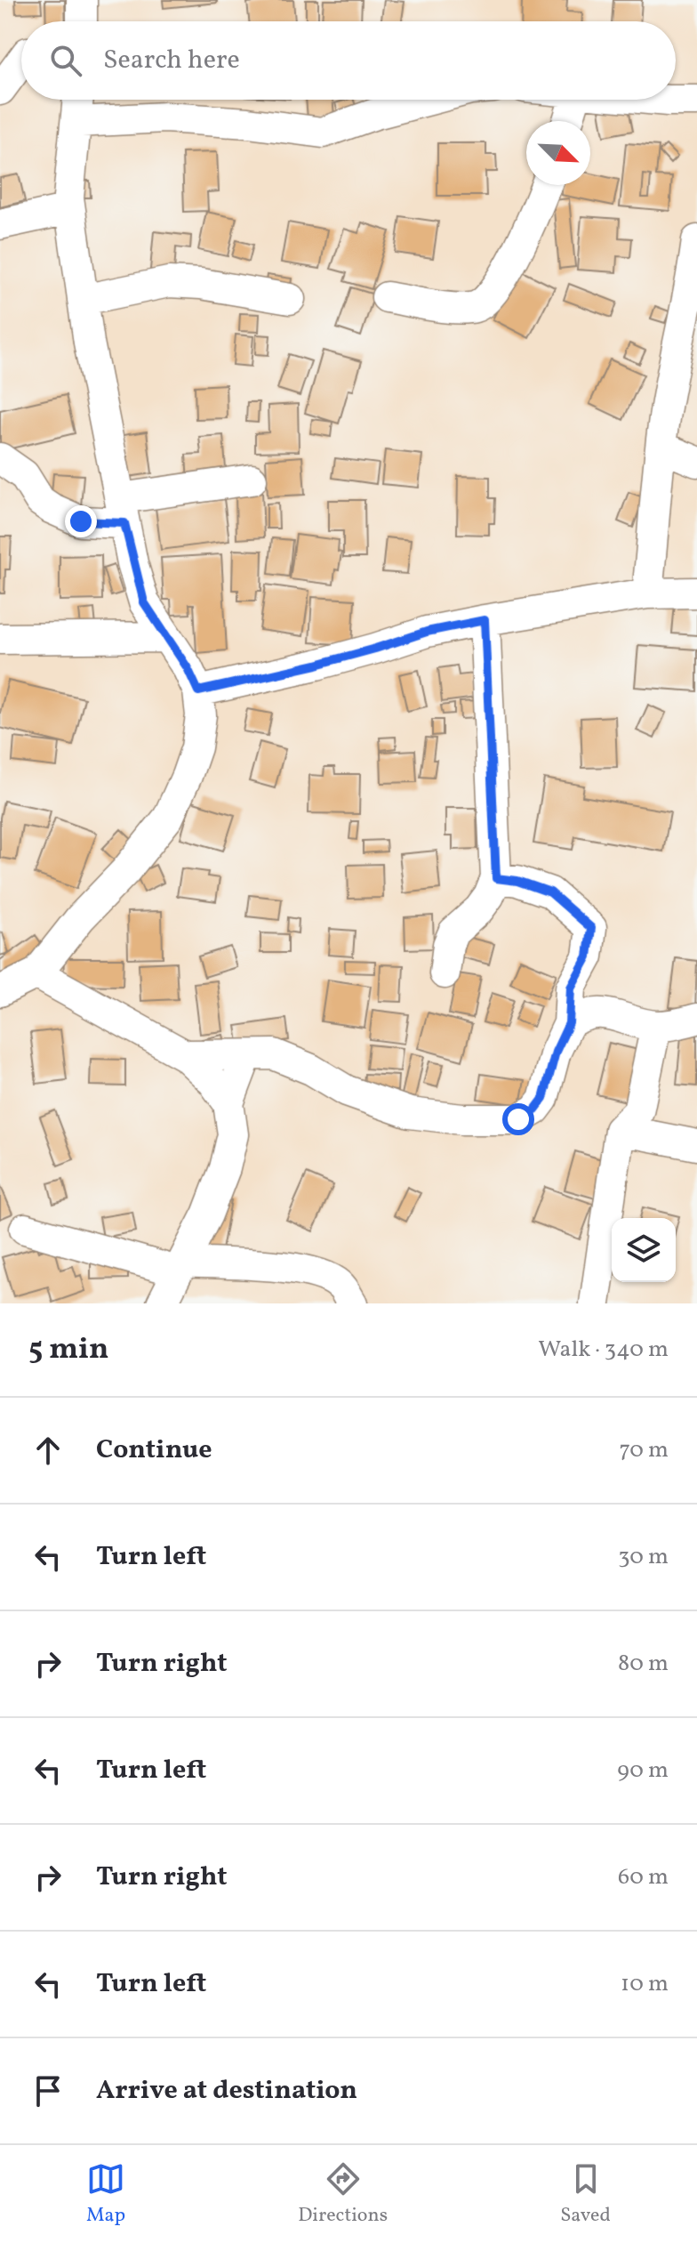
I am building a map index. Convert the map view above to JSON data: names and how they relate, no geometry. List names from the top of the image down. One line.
{"north":"bottom right","page":{"search":"Search here","heading":["5 min","Walk · 340 m"],"list":[["Continue","70 m"],["Turn left","30 m"],["Turn right","80 m"],["Turn left","90 m"],["Turn right","60 m"],["Turn left","10 m"],"Arrive at destination"],"nav":["Map","Directions","Saved"]}}
